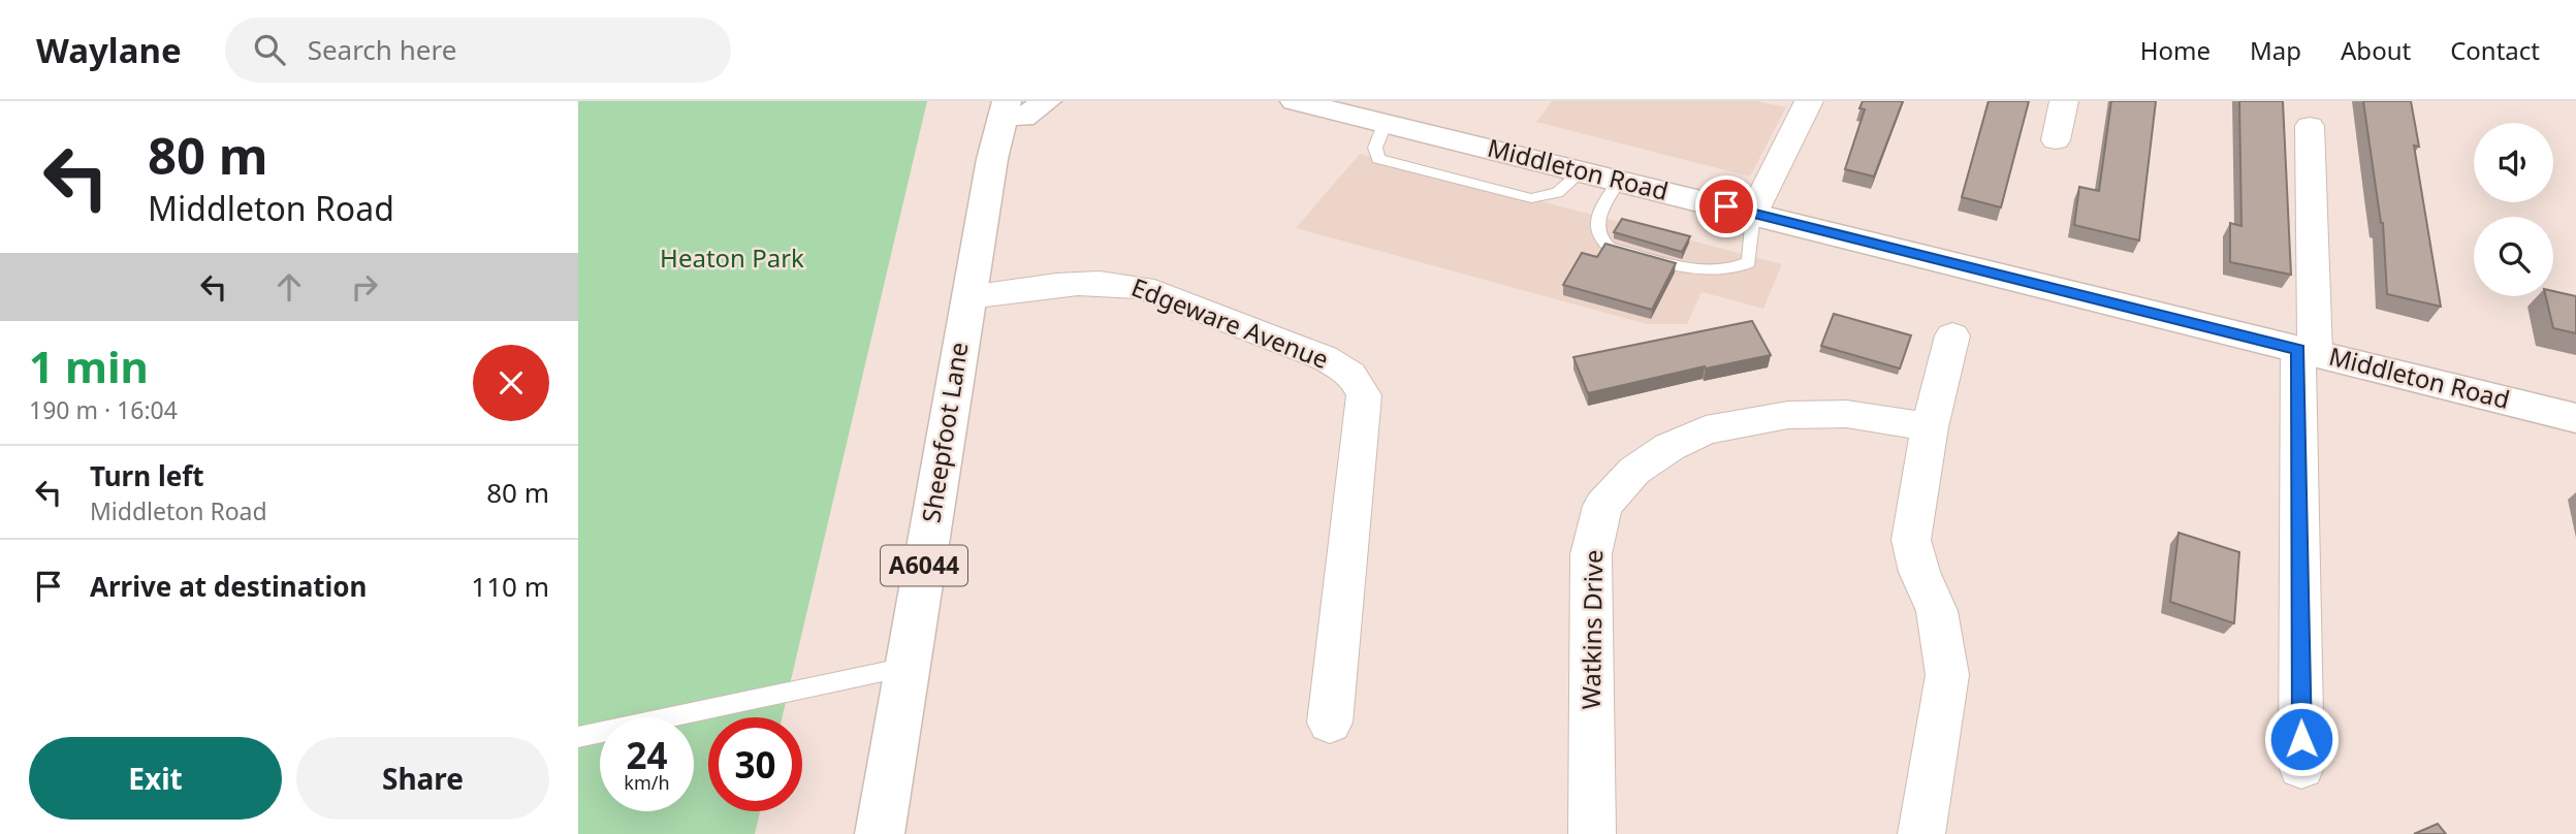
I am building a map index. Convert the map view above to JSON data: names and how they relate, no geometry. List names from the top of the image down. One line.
{"streets":{"main road":["Middleton Road","Sheepfoot Lane","A6044"],"street":["Edgeware Avenue","Watkins Drive"]},"crossings":[["Edgeware Avenue","Sheepfoot Lane"]],"parks":["Heaton Park"],"page":{"header":"Waylane","search":"Search here","nav":["Home","Map","About","Contact"],"turn":["80 m","Middleton Road"],"heading":["1 min","190 m · 16:04"],"list":[{"name":"Turn left","note":"Middleton Road","value":"80 m"},{"name":"Arrive at destination","value":"110 m"}],"speed":"24 km/h","limit":"30","buttons":["Exit","Share"]}}
